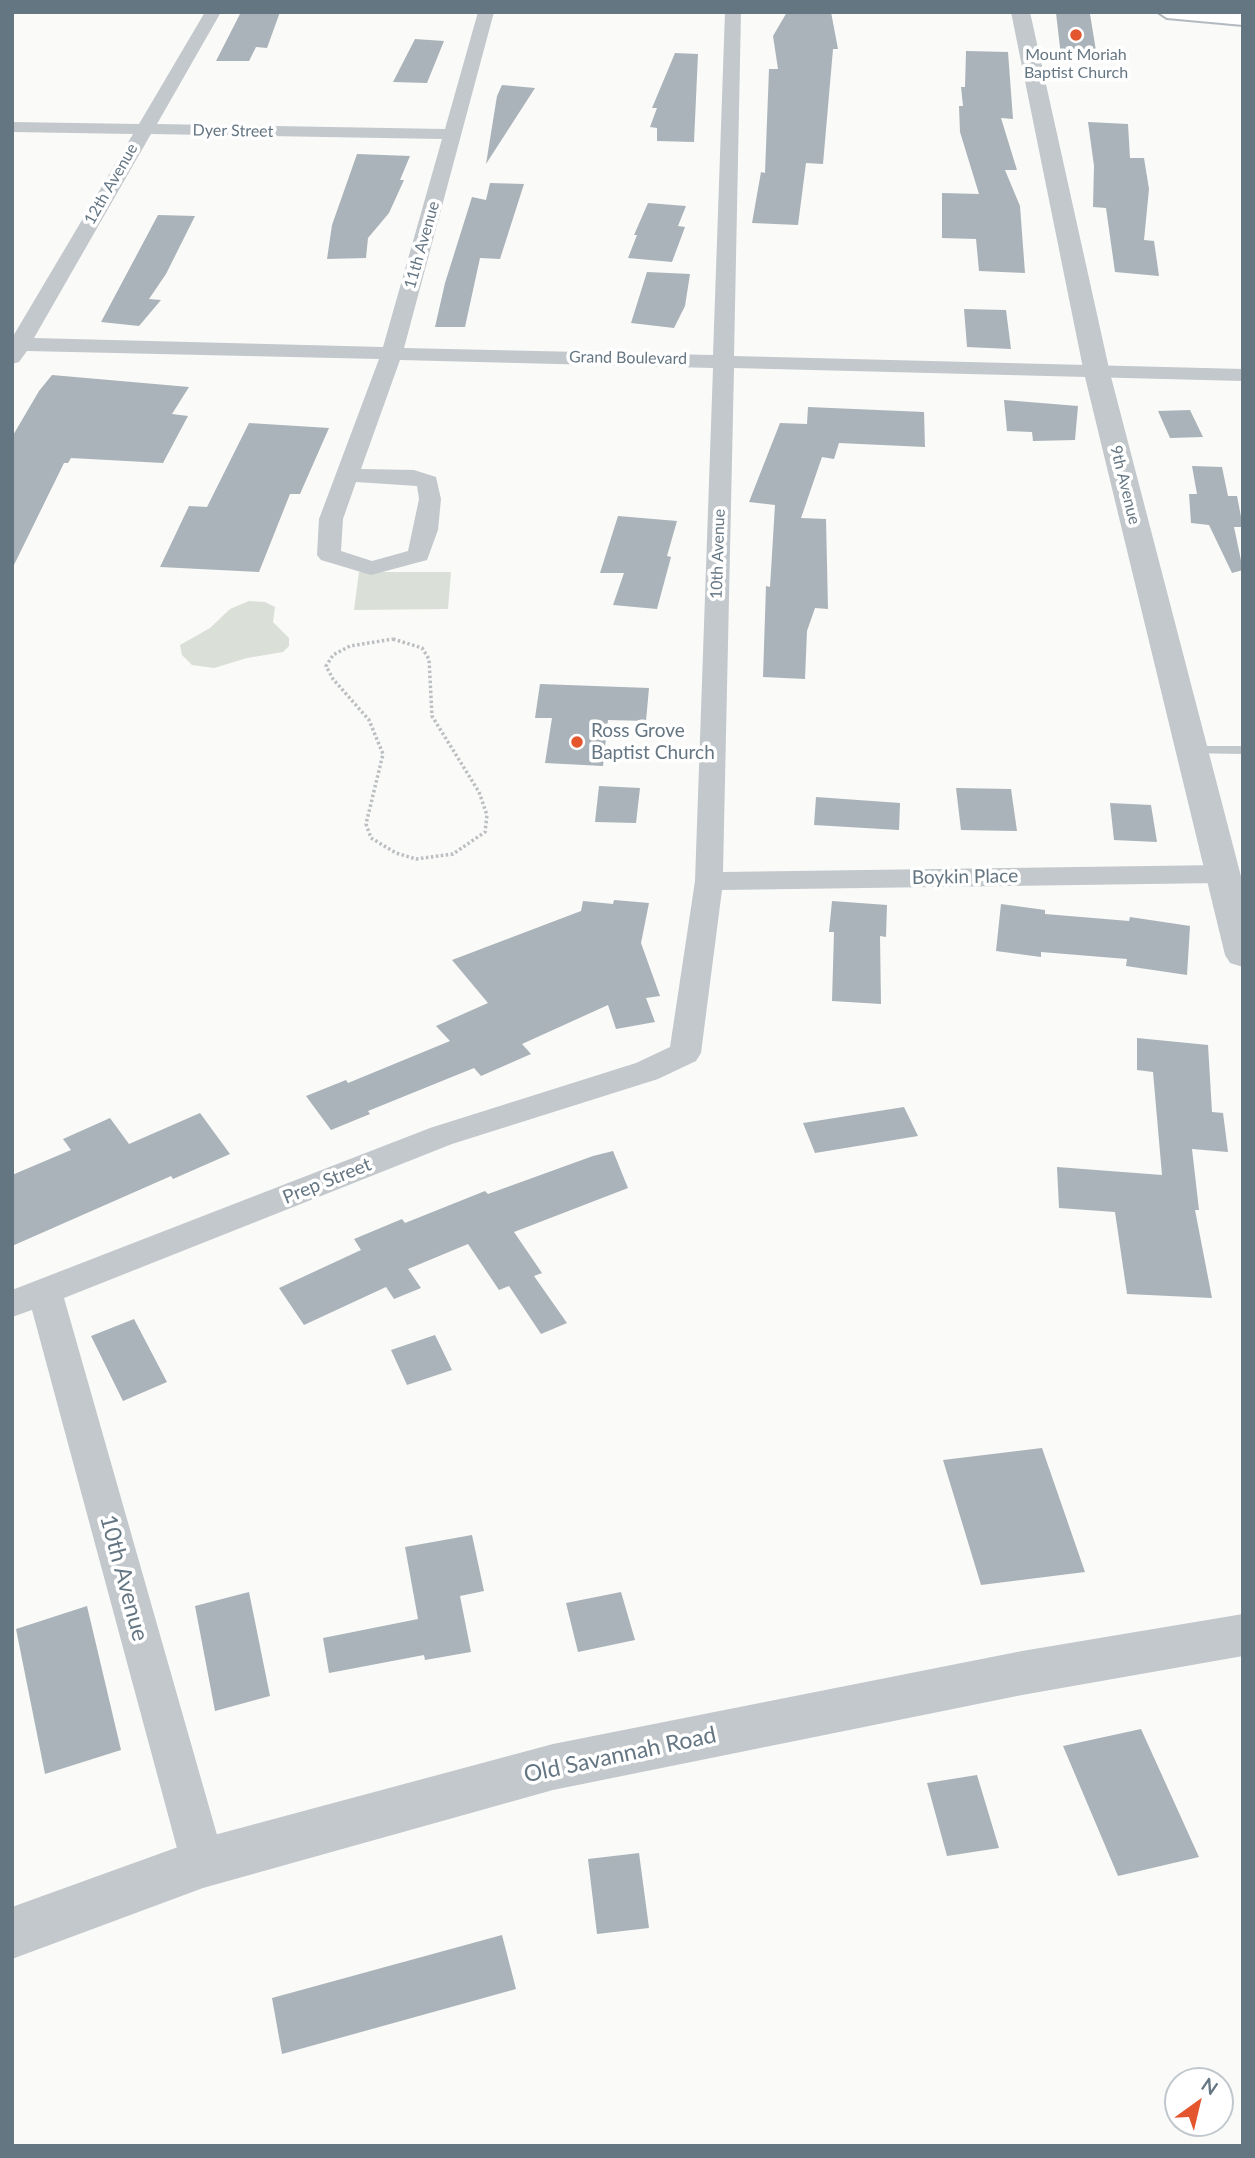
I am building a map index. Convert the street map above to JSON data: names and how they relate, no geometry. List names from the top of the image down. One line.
{"streets":{"street":["Dyer Street","12th Avenue","11th Avenue","Grand Boulevard","9th Avenue","10th Avenue","Boykin Place","Prep Street","Old Savannah Road"]},"crossings":[["Dyer Street","12th Avenue"],["Dyer Street","11th Avenue"],["12th Avenue","Grand Boulevard"],["11th Avenue","Grand Boulevard"],["Grand Boulevard","9th Avenue"],["Grand Boulevard","10th Avenue"],["9th Avenue","Boykin Place"],["10th Avenue","Boykin Place"],["10th Avenue","Prep Street"],["10th Avenue","Old Savannah Road"]],"places":["Mount Moriah Baptist Church","Ross Grove Baptist Church"],"north":"top right"}
